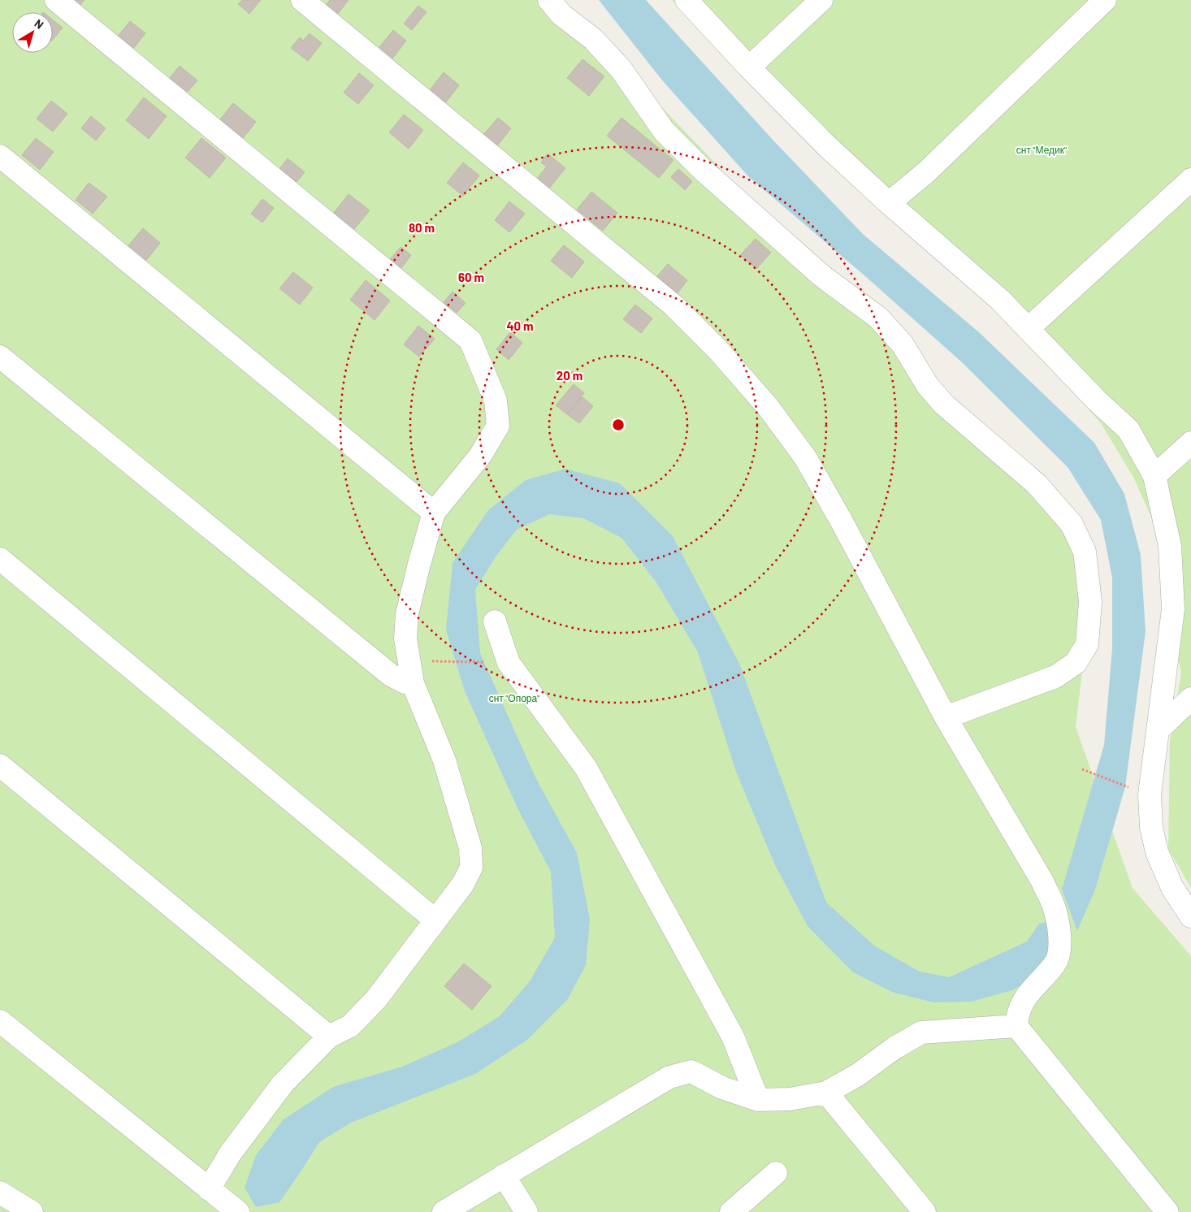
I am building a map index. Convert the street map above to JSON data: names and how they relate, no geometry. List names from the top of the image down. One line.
{"parks":["снт \"Медик\"","снт \"Опора\""],"north":"top right","rings":["80 m","60 m","40 m","20 m"]}
